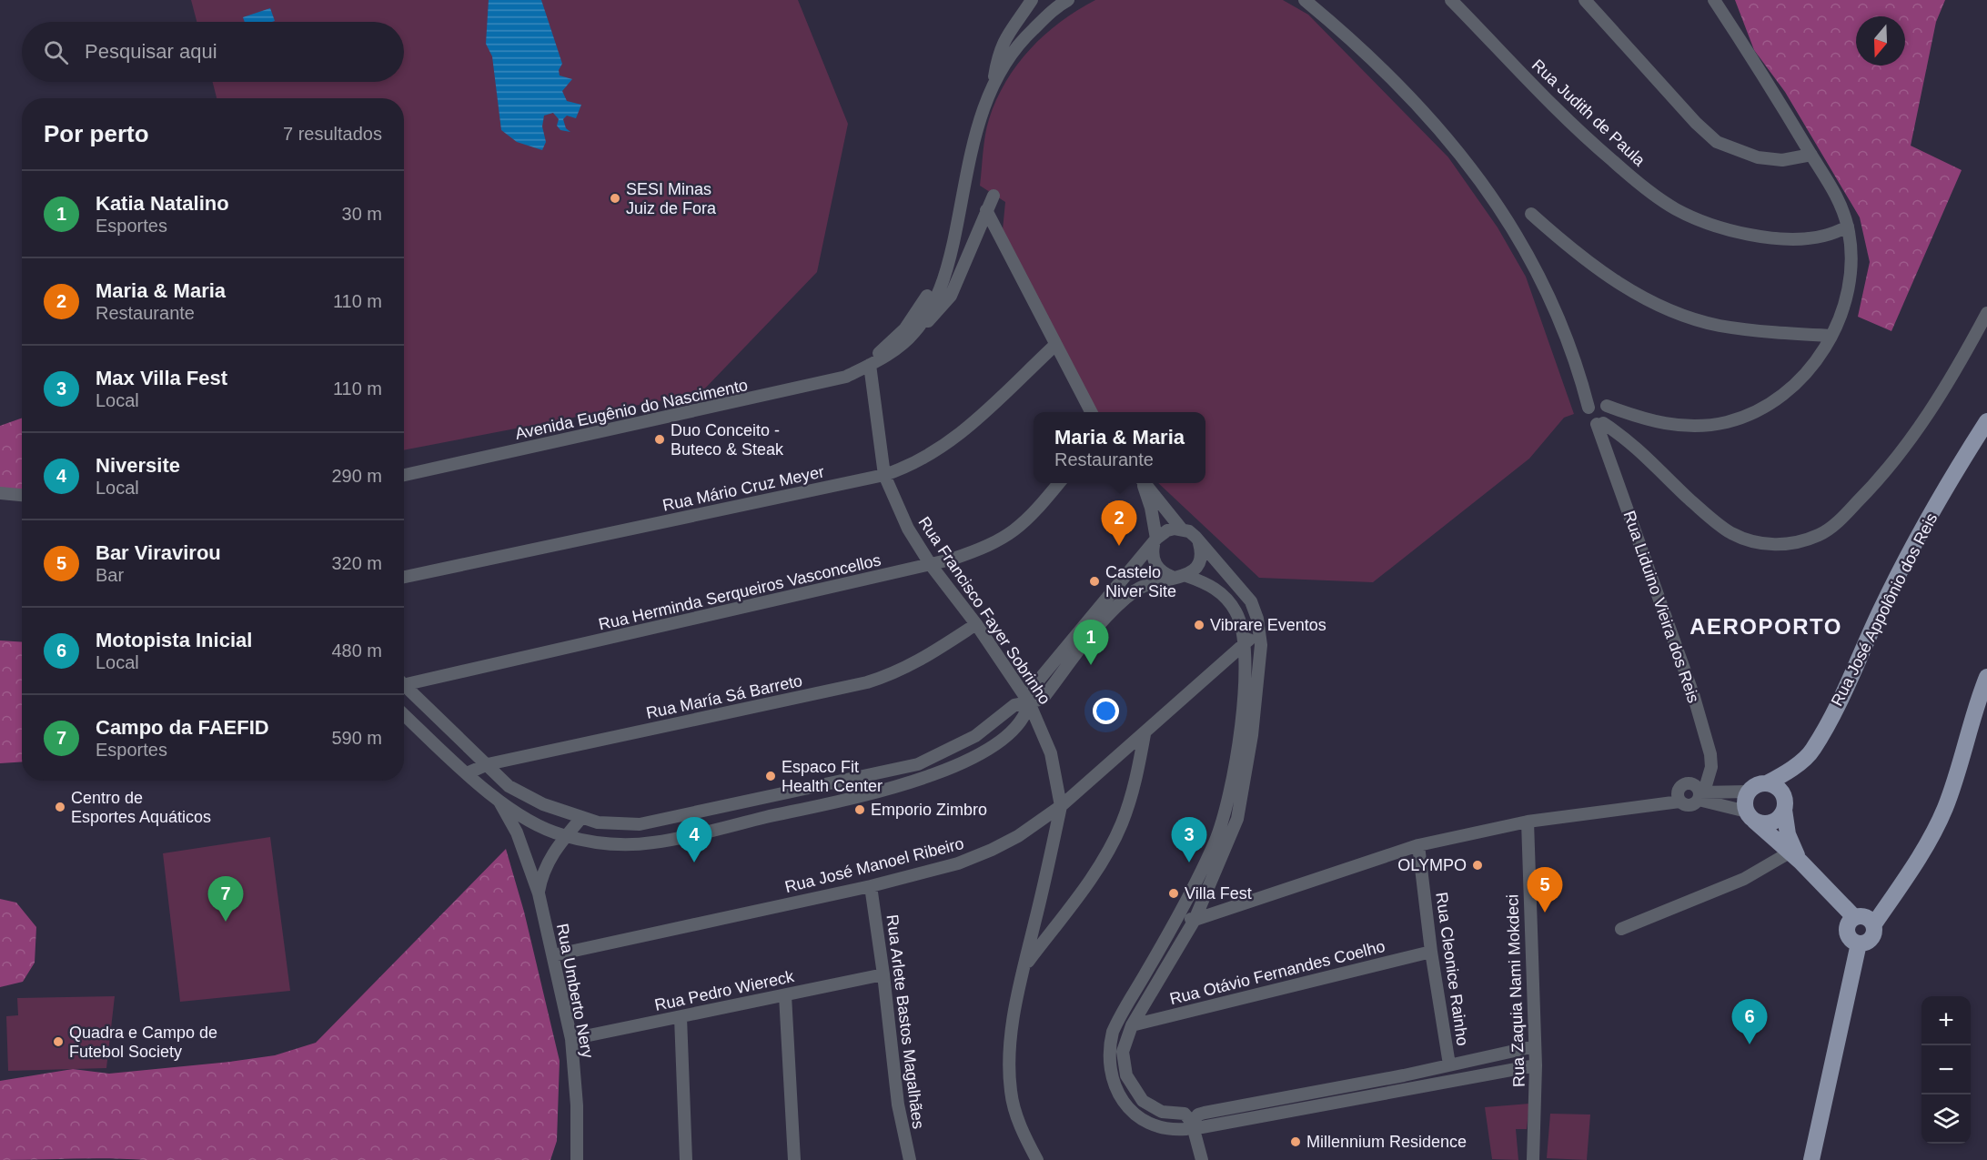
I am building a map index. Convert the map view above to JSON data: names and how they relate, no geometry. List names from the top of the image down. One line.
{"streets":{"main road":["Rua José Appolônio dos Reis"],"street":["Rua Judith de Paula","Avenida Eugênio do Nascimento","Rua Mário Cruz Meyer","Rua Herminda Serqueiros Vasconcellos","Rua Liduino Vieira dos Reis","Rua Francisco Fayer Sobrinho","Rua María Sá Barreto","Rua José Manoel Ribeiro","Rua Cleonice Rainho","Rua Otávio Fernandes Coelho","Rua Umberto Nery","Rua Pedro Wiereck","Rua Zaquia Nami Mokdeci","Rua Arlete Bastos Magalhães"]},"crossings":[["Avenida Eugênio do Nascimento","Rua Francisco Fayer Sobrinho"],["Rua Mário Cruz Meyer","Rua Francisco Fayer Sobrinho"],["Rua Herminda Serqueiros Vasconcellos","Rua Francisco Fayer Sobrinho"],["Rua Francisco Fayer Sobrinho","Rua María Sá Barreto"],["Rua Francisco Fayer Sobrinho","Rua José Manoel Ribeiro"],["Rua José Manoel Ribeiro","Rua Umberto Nery"],["Rua José Manoel Ribeiro","Rua Arlete Bastos Magalhães"],["Rua Cleonice Rainho","Rua Otávio Fernandes Coelho"],["Rua Umberto Nery","Rua Pedro Wiereck"],["Rua Pedro Wiereck","Rua Arlete Bastos Magalhães"]],"districts":["AEROPORTO"],"places":["SESI Minas Juiz de Fora","Duo Conceito - Buteco & Steak","Castelo Niver Site","Vibrare Eventos","Espaco Fit Health Center","Centro de Esportes Aquáticos","Emporio Zimbro","OLYMPO","Villa Fest","Quadra e Campo de Futebol Society","Millennium Residence"],"north":"bottom","page":{"search":"Pesquisar aqui","heading":["Por perto","7 resultados"],"list":[{"mark":"1","name":"Katia Natalino","note":"Esportes","value":"30 m"},{"mark":"2","name":"Maria & Maria","note":"Restaurante","value":"110 m"},{"mark":"3","name":"Max Villa Fest","note":"Local","value":"110 m"},{"mark":"4","name":"Niversite","note":"Local","value":"290 m"},{"mark":"5","name":"Bar Viravirou","note":"Bar","value":"320 m"},{"mark":"6","name":"Motopista Inicial","note":"Local","value":"480 m"},{"mark":"7","name":"Campo da FAEFID","note":"Esportes","value":"590 m"}],"popup":["Maria & Maria","Restaurante"],"pins":["2","1","3","4","5","7","6"],"map_buttons":["+","−"]}}
